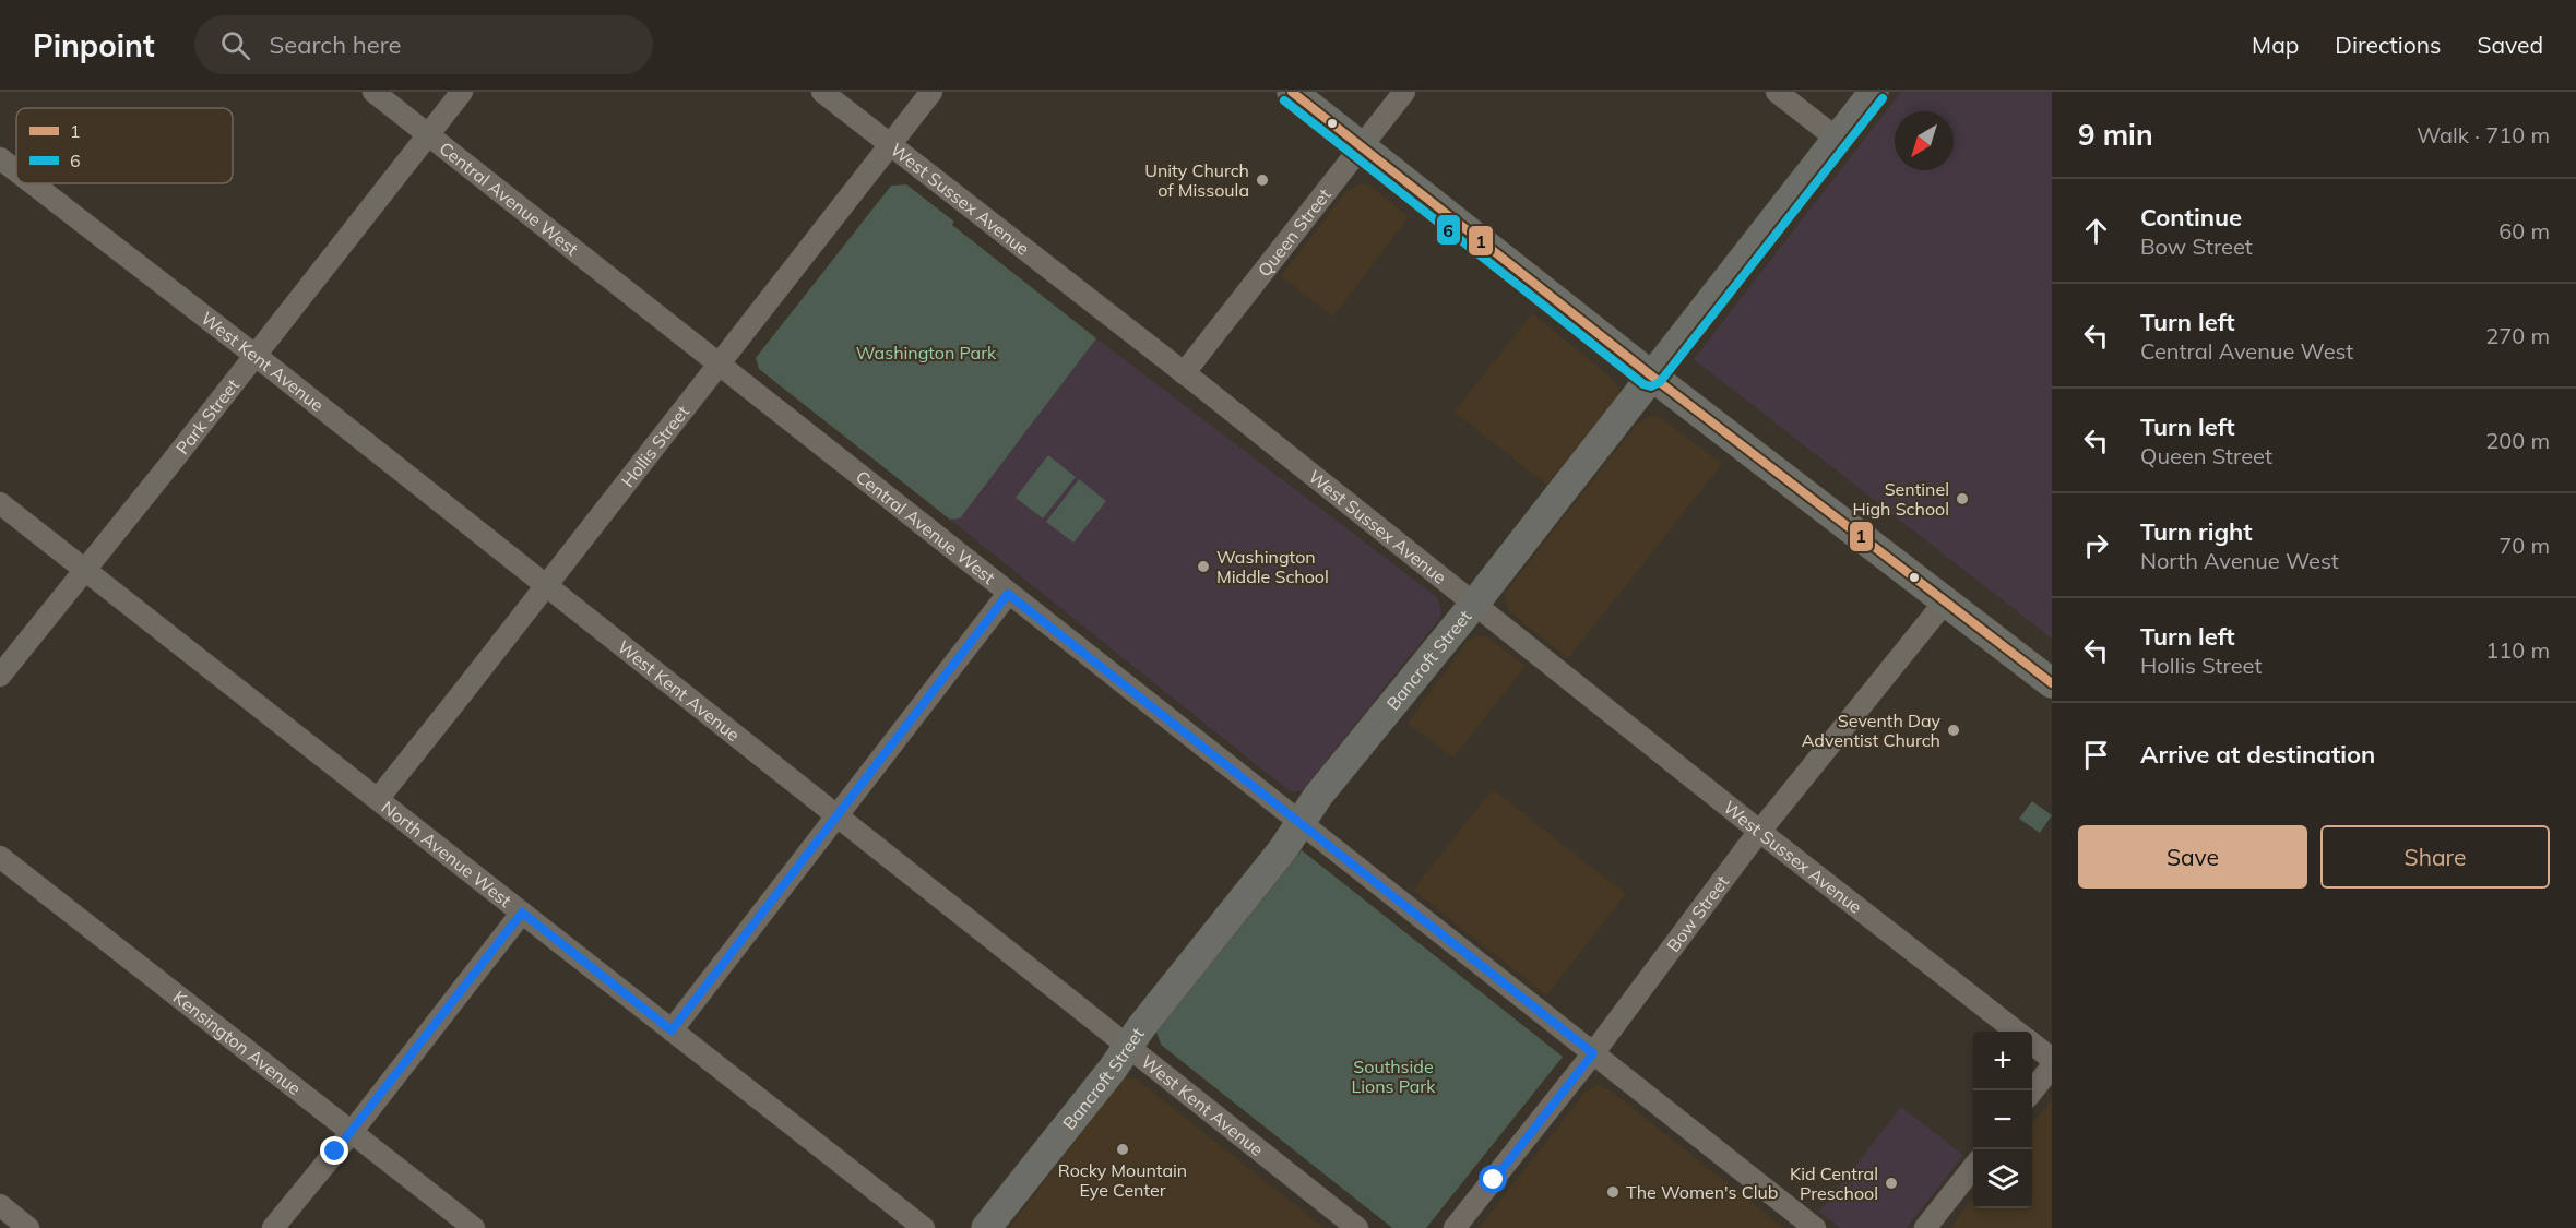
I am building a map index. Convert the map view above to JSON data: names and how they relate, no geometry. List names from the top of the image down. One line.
{"streets":{"street":["Central Avenue West","West Sussex Avenue","Queen Street","West Kent Avenue","Park Street","Hollis Street","Bancroft Street","North Avenue West","Bow Street","Kensington Avenue"]},"crossings":[["Central Avenue West","Park Street"],["Central Avenue West","Hollis Street"],["Central Avenue West","Bancroft Street"],["Central Avenue West","Bow Street"],["West Sussex Avenue","Queen Street"],["West Sussex Avenue","Hollis Street"],["West Sussex Avenue","Bancroft Street"],["West Sussex Avenue","Bow Street"],["West Kent Avenue","Park Street"],["West Kent Avenue","Hollis Street"],["West Kent Avenue","Bancroft Street"],["Park Street","North Avenue West"],["Hollis Street","North Avenue West"]],"parks":["Washington Park","Southside Lions Park"],"places":["Unity Church of Missoula","Sentinel High School","Washington Middle School","Seventh Day Adventist Church","Rocky Mountain Eye Center","Kid Central Preschool","The Women's Club"],"lines":["transit line 1","transit line 6"],"legend":["1","6"],"north":"bottom left","page":{"header":"Pinpoint","search":"Search here","nav":["Map","Directions","Saved"],"heading":["9 min","Walk · 710 m"],"list":[["Continue","Bow Street","60 m"],["Turn left","Central Avenue West","270 m"],["Turn left","Queen Street","200 m"],["Turn right","North Avenue West","70 m"],["Turn left","Hollis Street","110 m"],"Arrive at destination"],"buttons":["Save","Share"],"map_buttons":["+","−"]}}
